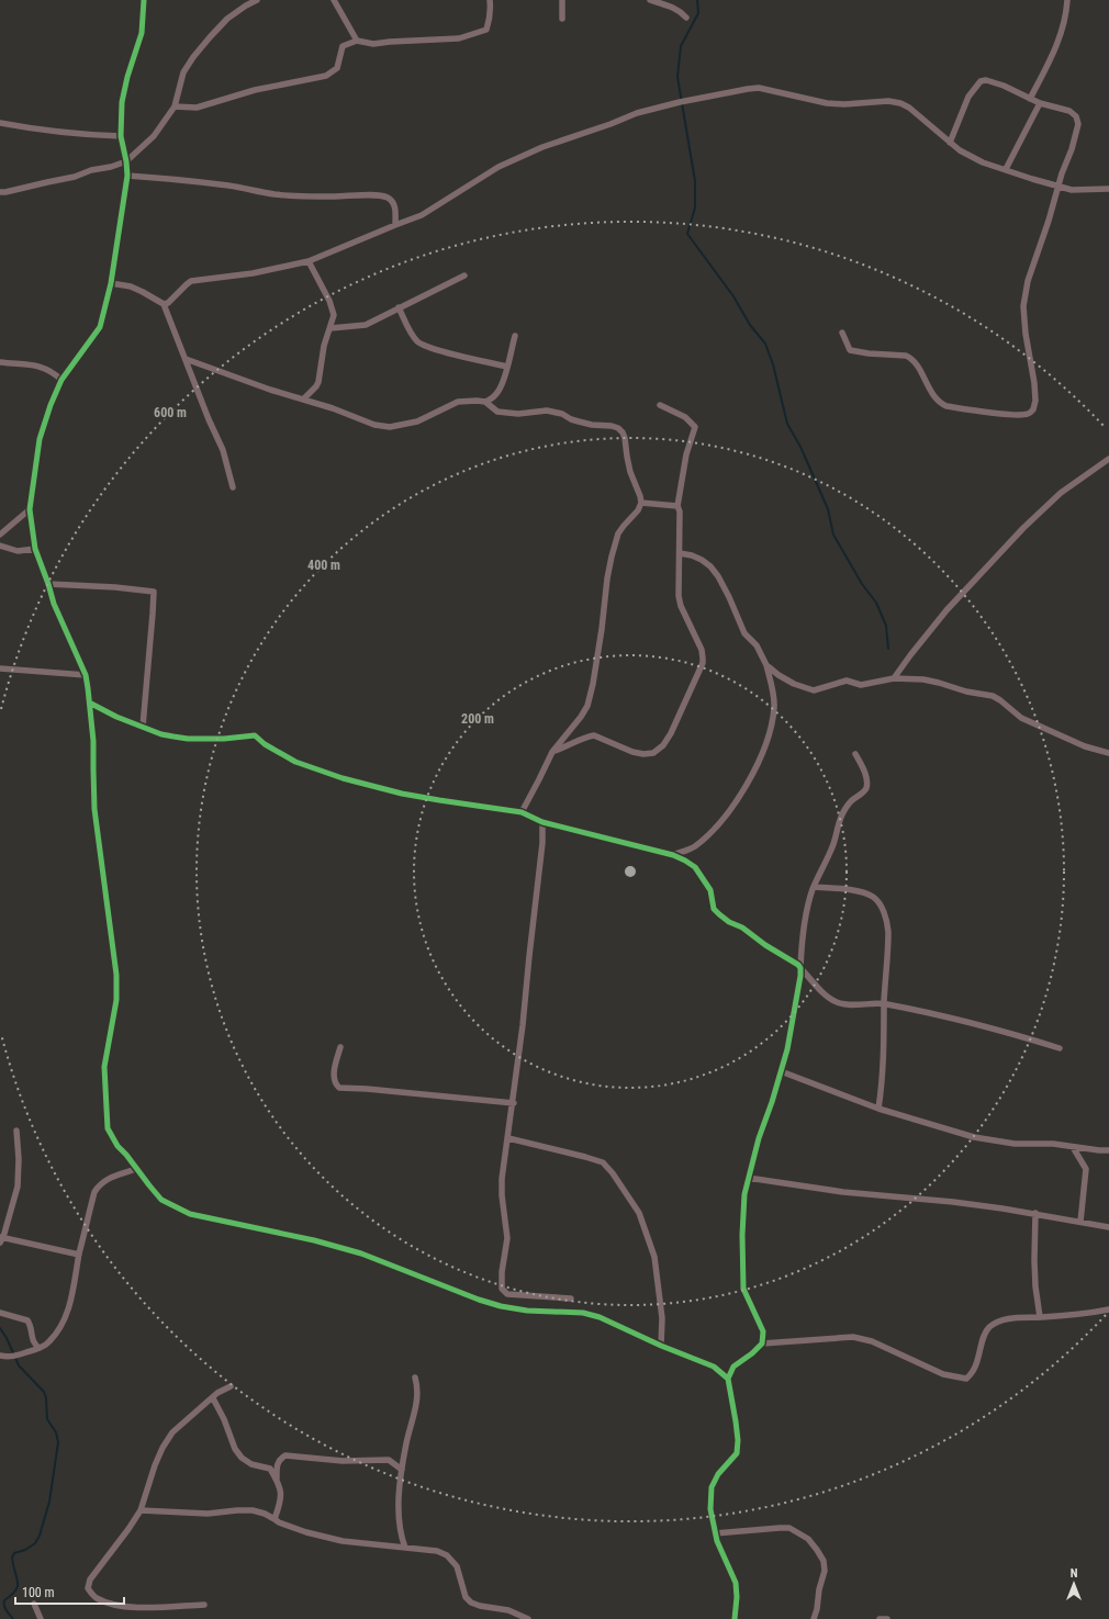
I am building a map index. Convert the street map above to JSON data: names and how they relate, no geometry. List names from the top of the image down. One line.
{"scale_bar":"100 m","north":"top","rings":["600 m","400 m","200 m"]}
